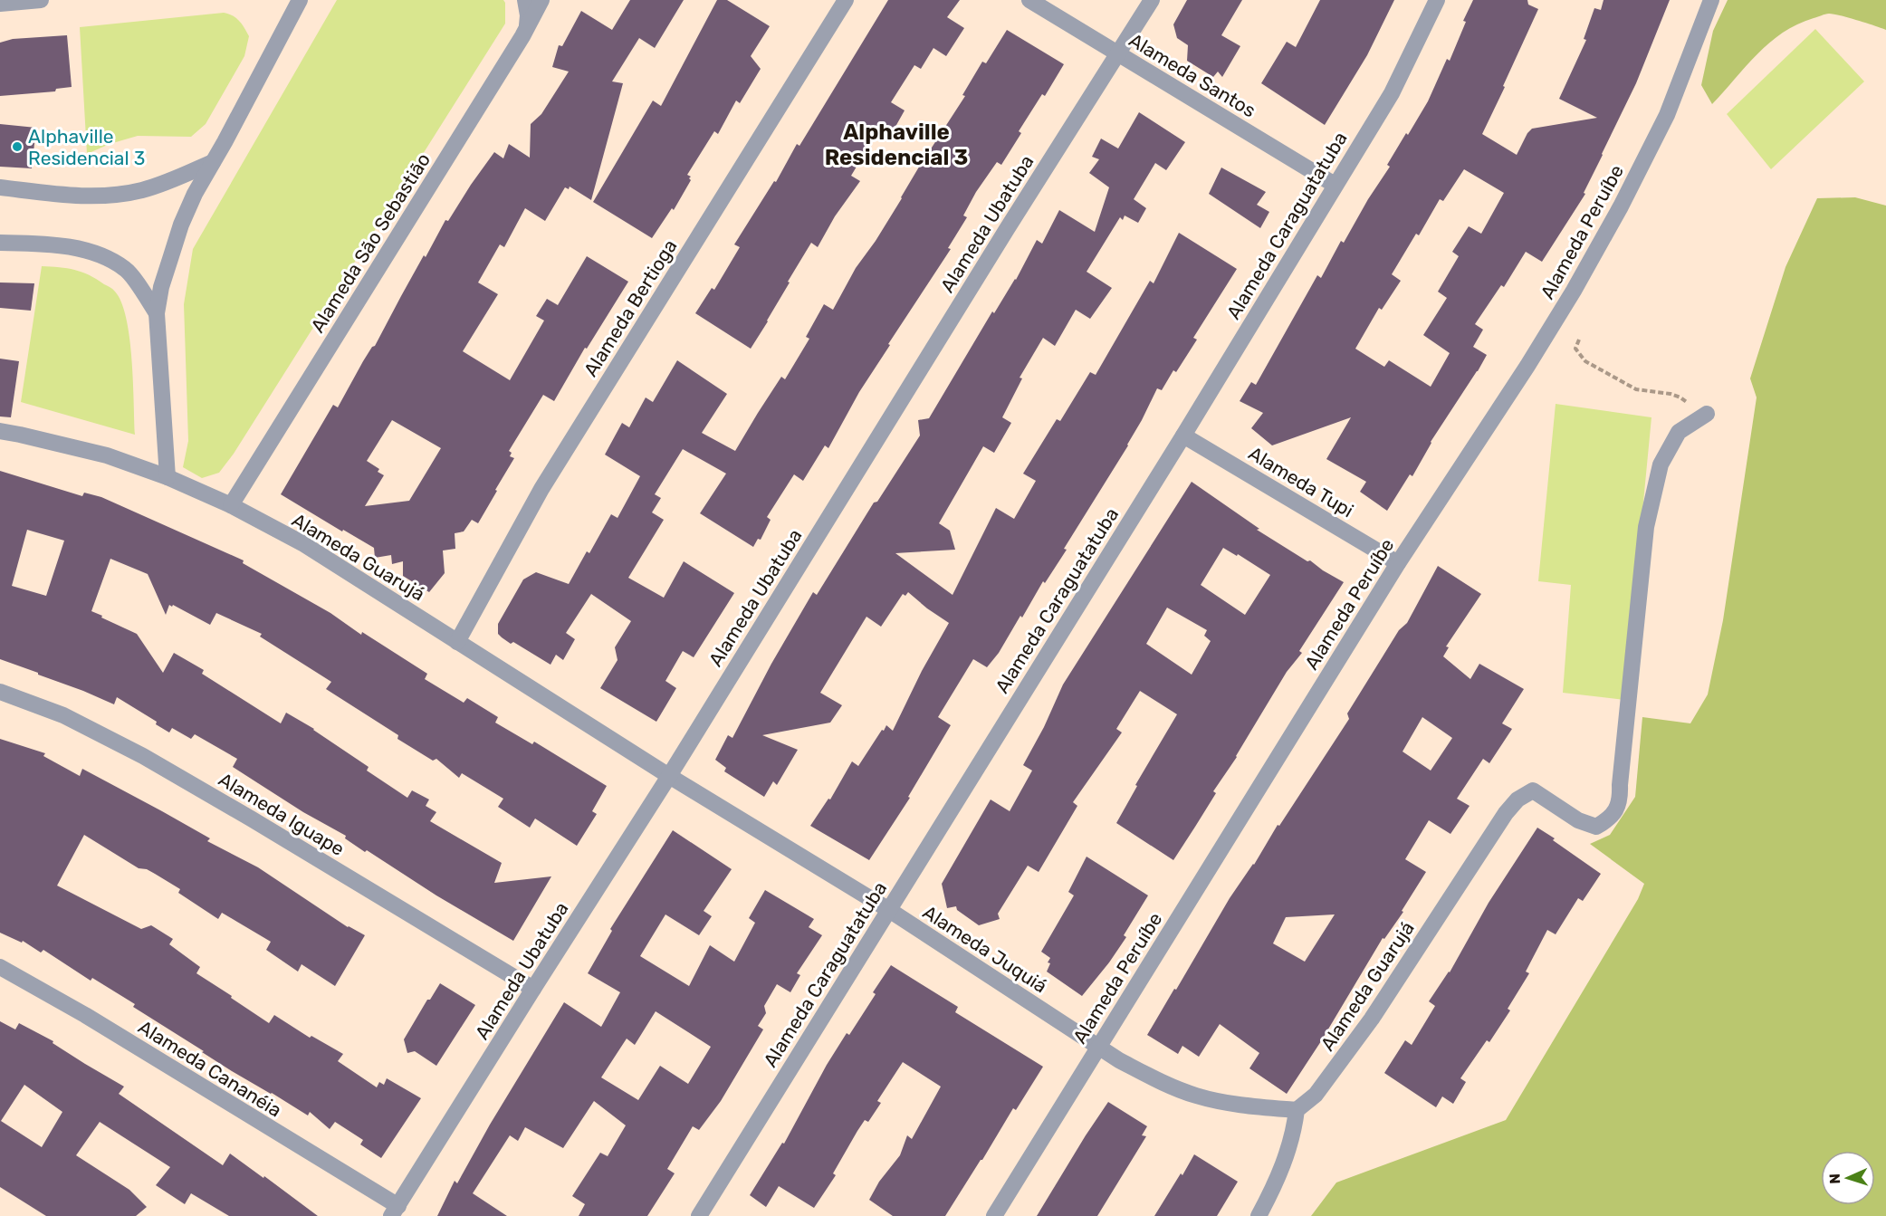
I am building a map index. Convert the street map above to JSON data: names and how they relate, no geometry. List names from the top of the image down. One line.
{"streets":{"street":["Alameda Santos","Alameda Ubatuba","Alameda Caraguatatuba","Alameda Peruíbe","Alameda São Sebastião","Alameda Bertioga","Alameda Tupi","Alameda Guarujá","Alameda Iguape","Alameda Juquiá","Alameda Cananéia"]},"crossings":[["Alameda Santos","Alameda Ubatuba"],["Alameda Santos","Alameda Caraguatatuba"],["Alameda Ubatuba","Alameda Guarujá"],["Alameda Ubatuba","Alameda Iguape"],["Alameda Ubatuba","Alameda Juquiá"],["Alameda Ubatuba","Alameda Cananéia"],["Alameda Caraguatatuba","Alameda Tupi"],["Alameda Caraguatatuba","Alameda Juquiá"],["Alameda Peruíbe","Alameda Tupi"],["Alameda Peruíbe","Alameda Juquiá"],["Alameda São Sebastião","Alameda Guarujá"],["Alameda Bertioga","Alameda Guarujá"],["Alameda Guarujá","Alameda Juquiá"]],"districts":["Alphaville Residencial 3"],"places":["Alphaville Residencial 3"],"north":"left"}
